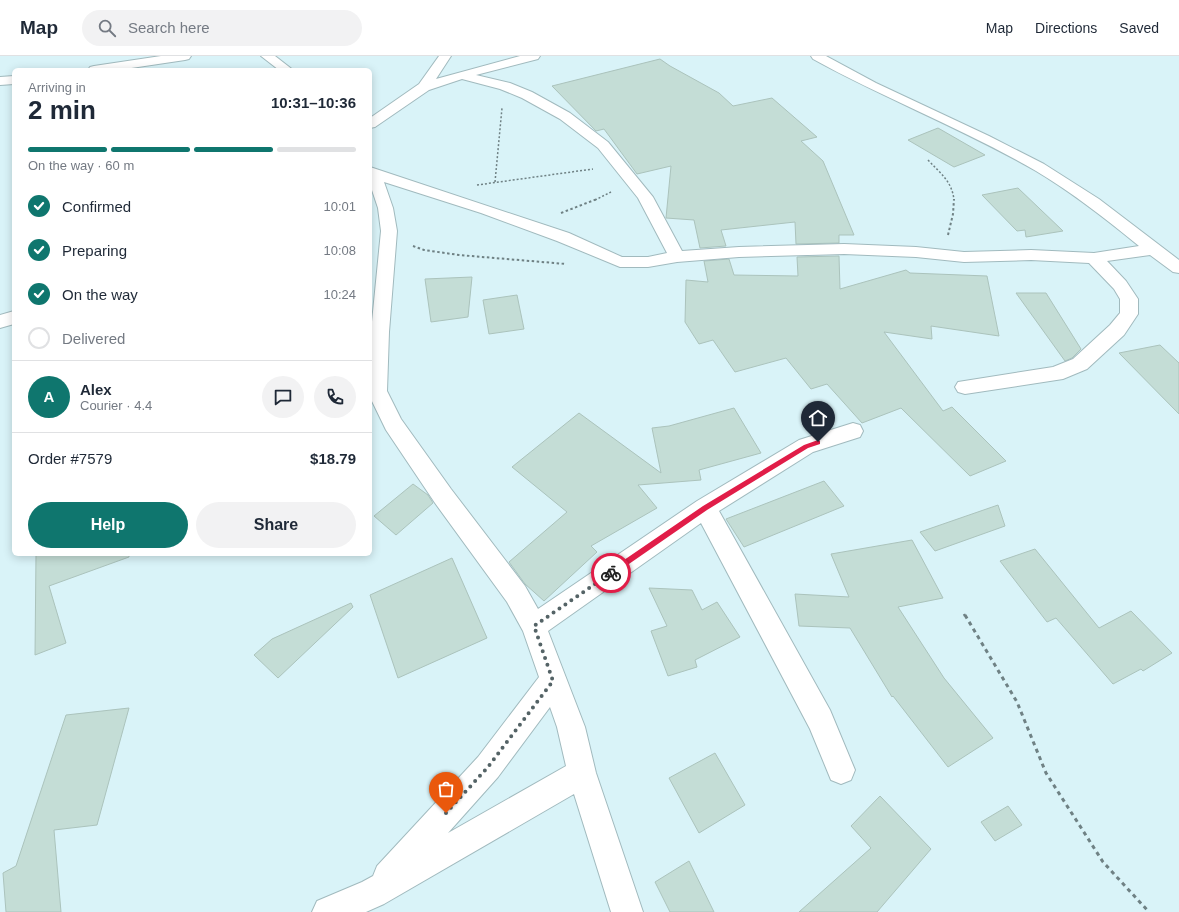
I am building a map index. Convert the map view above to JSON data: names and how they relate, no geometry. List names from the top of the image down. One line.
{"page":{"header":"Map","search":"Search here","nav":["Map","Directions","Saved"],"heading":["2 min","Arriving in","10:31–10:36"],"panel":["Alex","Courier · 4.4","Order #7579","$18.79"],"bar":"On the way · 60 m","list":[["Confirmed","10:01"],["Preparing","10:08"],["On the way","10:24"],"Delivered"],"round":"A","buttons":["Help","Share"]}}
